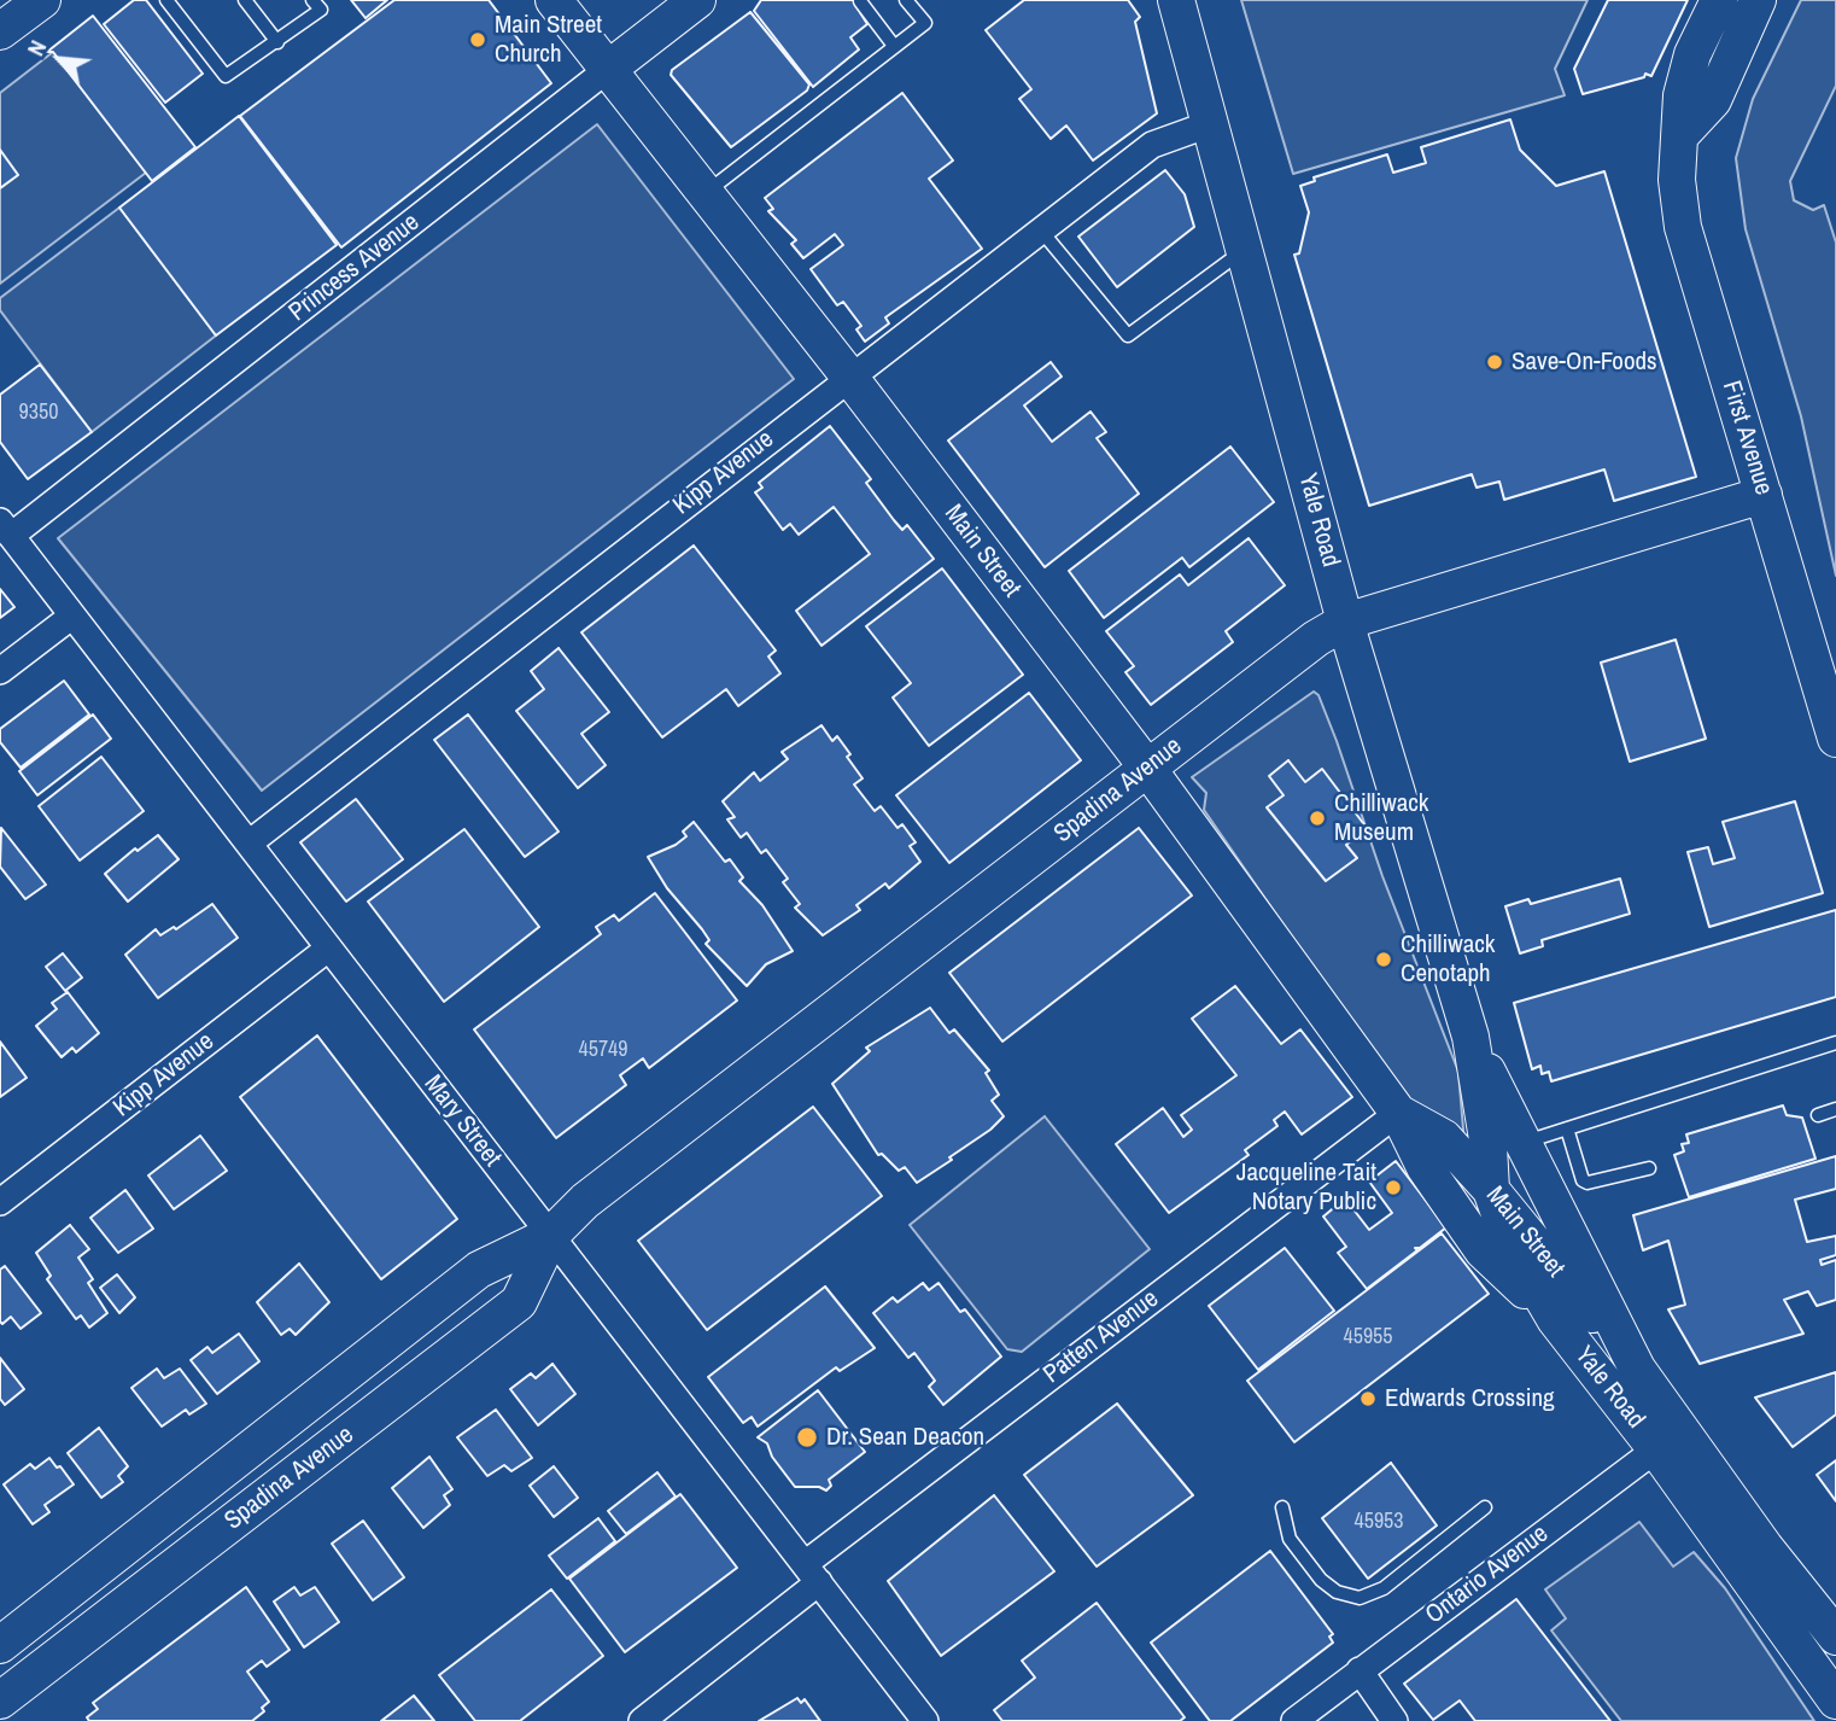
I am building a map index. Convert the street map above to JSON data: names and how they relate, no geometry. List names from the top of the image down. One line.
{"streets":{"street":["Princess Avenue","First Avenue","Kipp Avenue","Yale Road","Main Street","Spadina Avenue","Mary Street","Patten Avenue","Ontario Avenue"]},"crossings":[["Princess Avenue","Main Street"],["Princess Avenue","Mary Street"],["First Avenue","Spadina Avenue"],["Kipp Avenue","Yale Road"],["Kipp Avenue","Main Street"],["Kipp Avenue","Mary Street"],["Yale Road","Main Street"],["Yale Road","Spadina Avenue"],["Yale Road","Ontario Avenue"],["Main Street","Spadina Avenue"],["Main Street","Patten Avenue"],["Spadina Avenue","Mary Street"],["Mary Street","Patten Avenue"]],"places":["Main Street Church","Save-On-Foods","Chilliwack Museum","Chilliwack Cenotaph","Jacqueline Tait Notary Public","Edwards Crossing","Dr. Sean Deacon"],"house_numbers":["9350","45749","45955","45953"],"north":"top left"}
